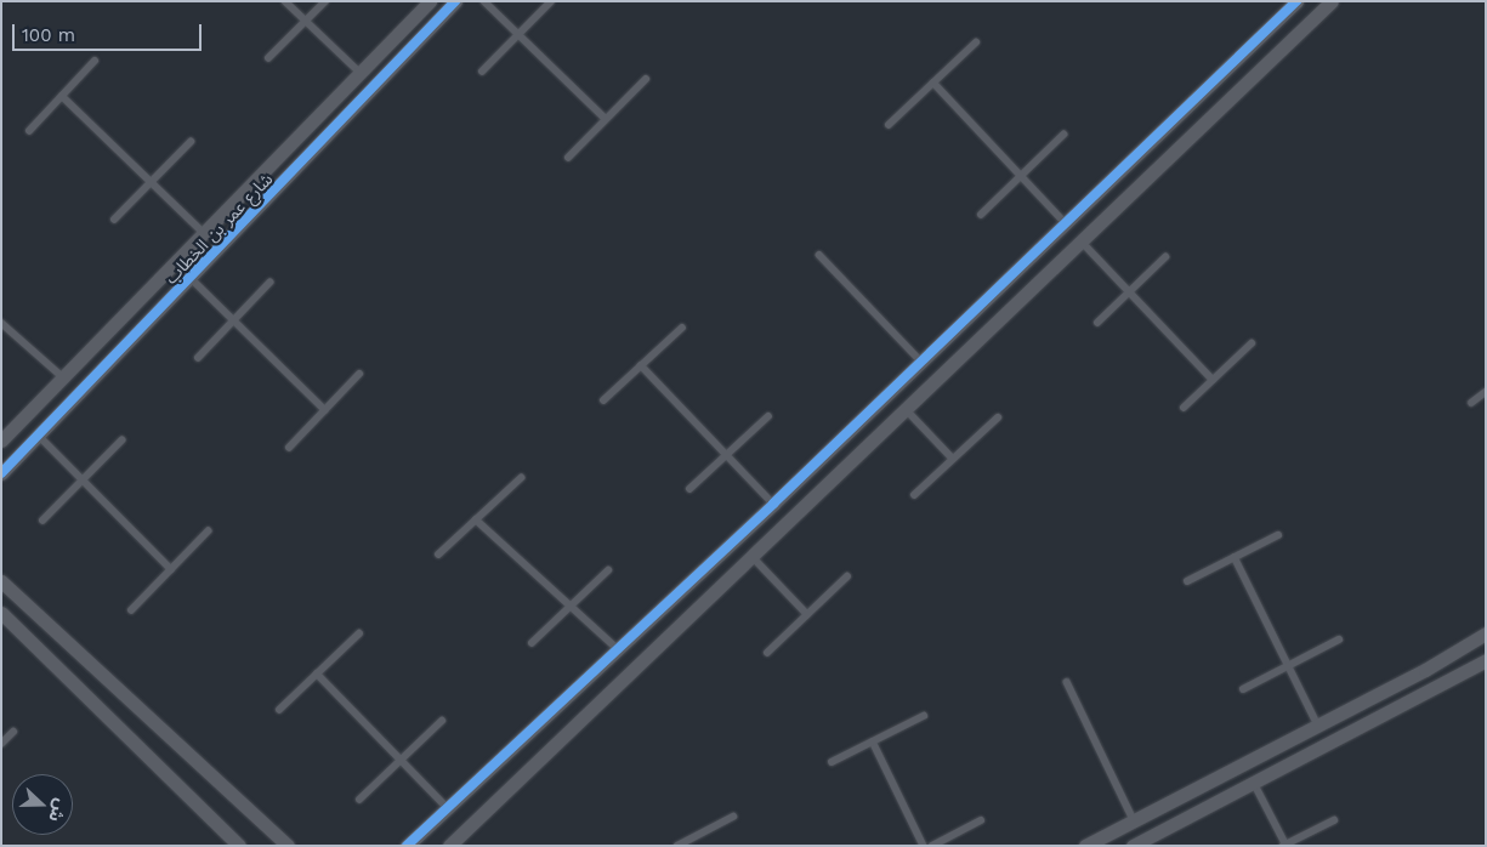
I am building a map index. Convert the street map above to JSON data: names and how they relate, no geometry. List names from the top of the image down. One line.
{"streets":{"street":["شارع عمر بن الخطاب"]},"scale_bar":"100 m","north":"right"}
